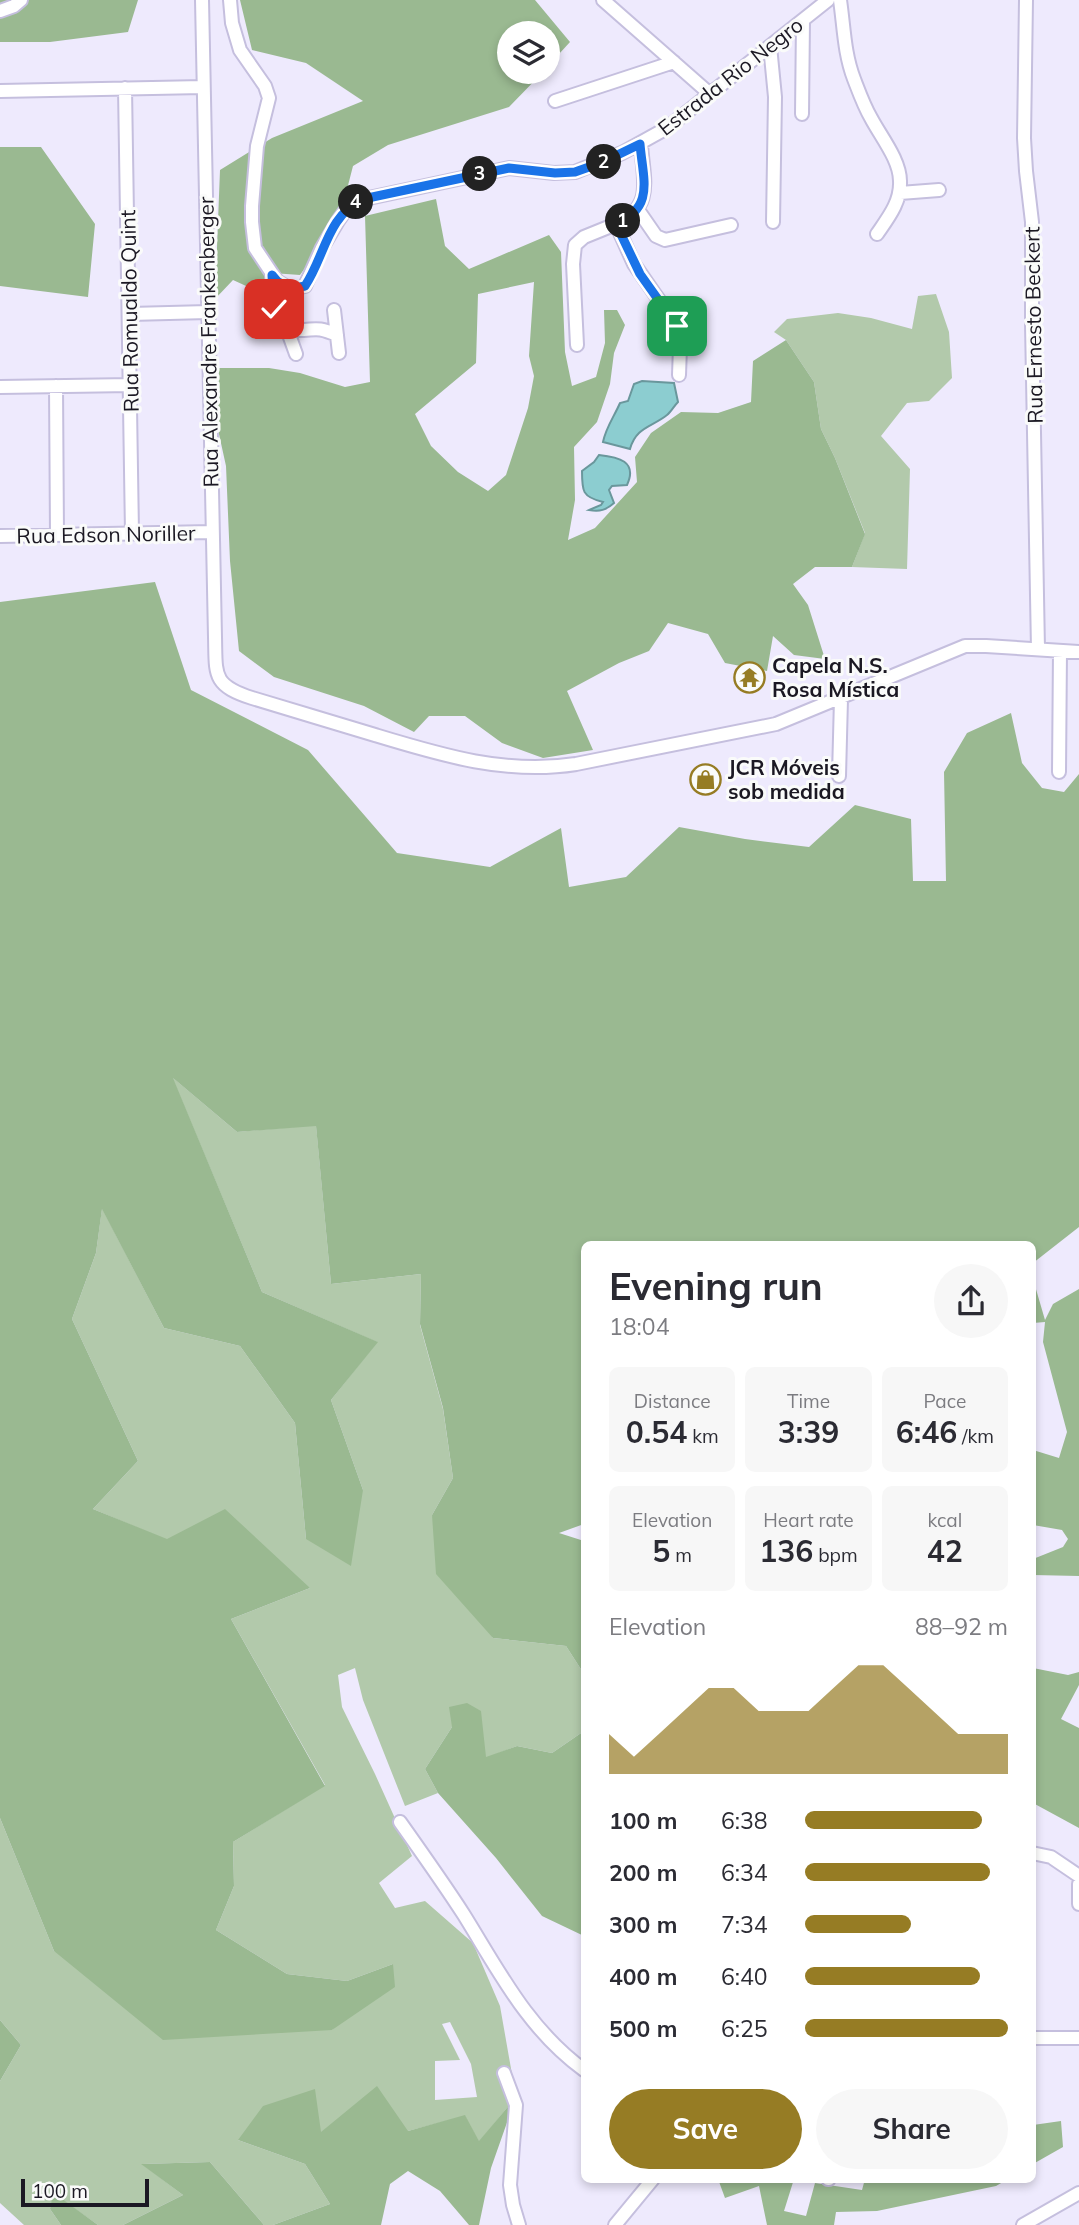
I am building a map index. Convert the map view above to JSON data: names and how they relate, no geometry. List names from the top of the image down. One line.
{"streets":{"street":["Estrada Rio Negro","Rua Romualdo Quint","Rua Ernesto Beckert","Rua Alexandre Frankenberger","Rua Edson Noriller"]},"crossings":[["Rua Romualdo Quint","Rua Edson Noriller"],["Rua Alexandre Frankenberger","Rua Edson Noriller"]],"places":{"temple":["Capela N.S. Rosa Mística"],"shop":["JCR Móveis sob medida"]},"scale_bar":"100 m","page":{"pins":["2","3","4","1"],"heading":["Evening run","18:04"],"stats":[["Distance","0.54 km"],["Time","3:39"],["Pace","6:46 /km"],["Elevation","5 m"],["Heart rate","136 bpm"],["kcal","42"]],"chart":["Elevation","88–92 m"],"list":[{"name":"100 m","note":"6:38"},{"name":"200 m","note":"6:34"},{"name":"300 m","note":"7:34"},{"name":"400 m","note":"6:40"},{"name":"500 m","note":"6:25"}],"buttons":["Save","Share"],"scale":"100 m"}}
